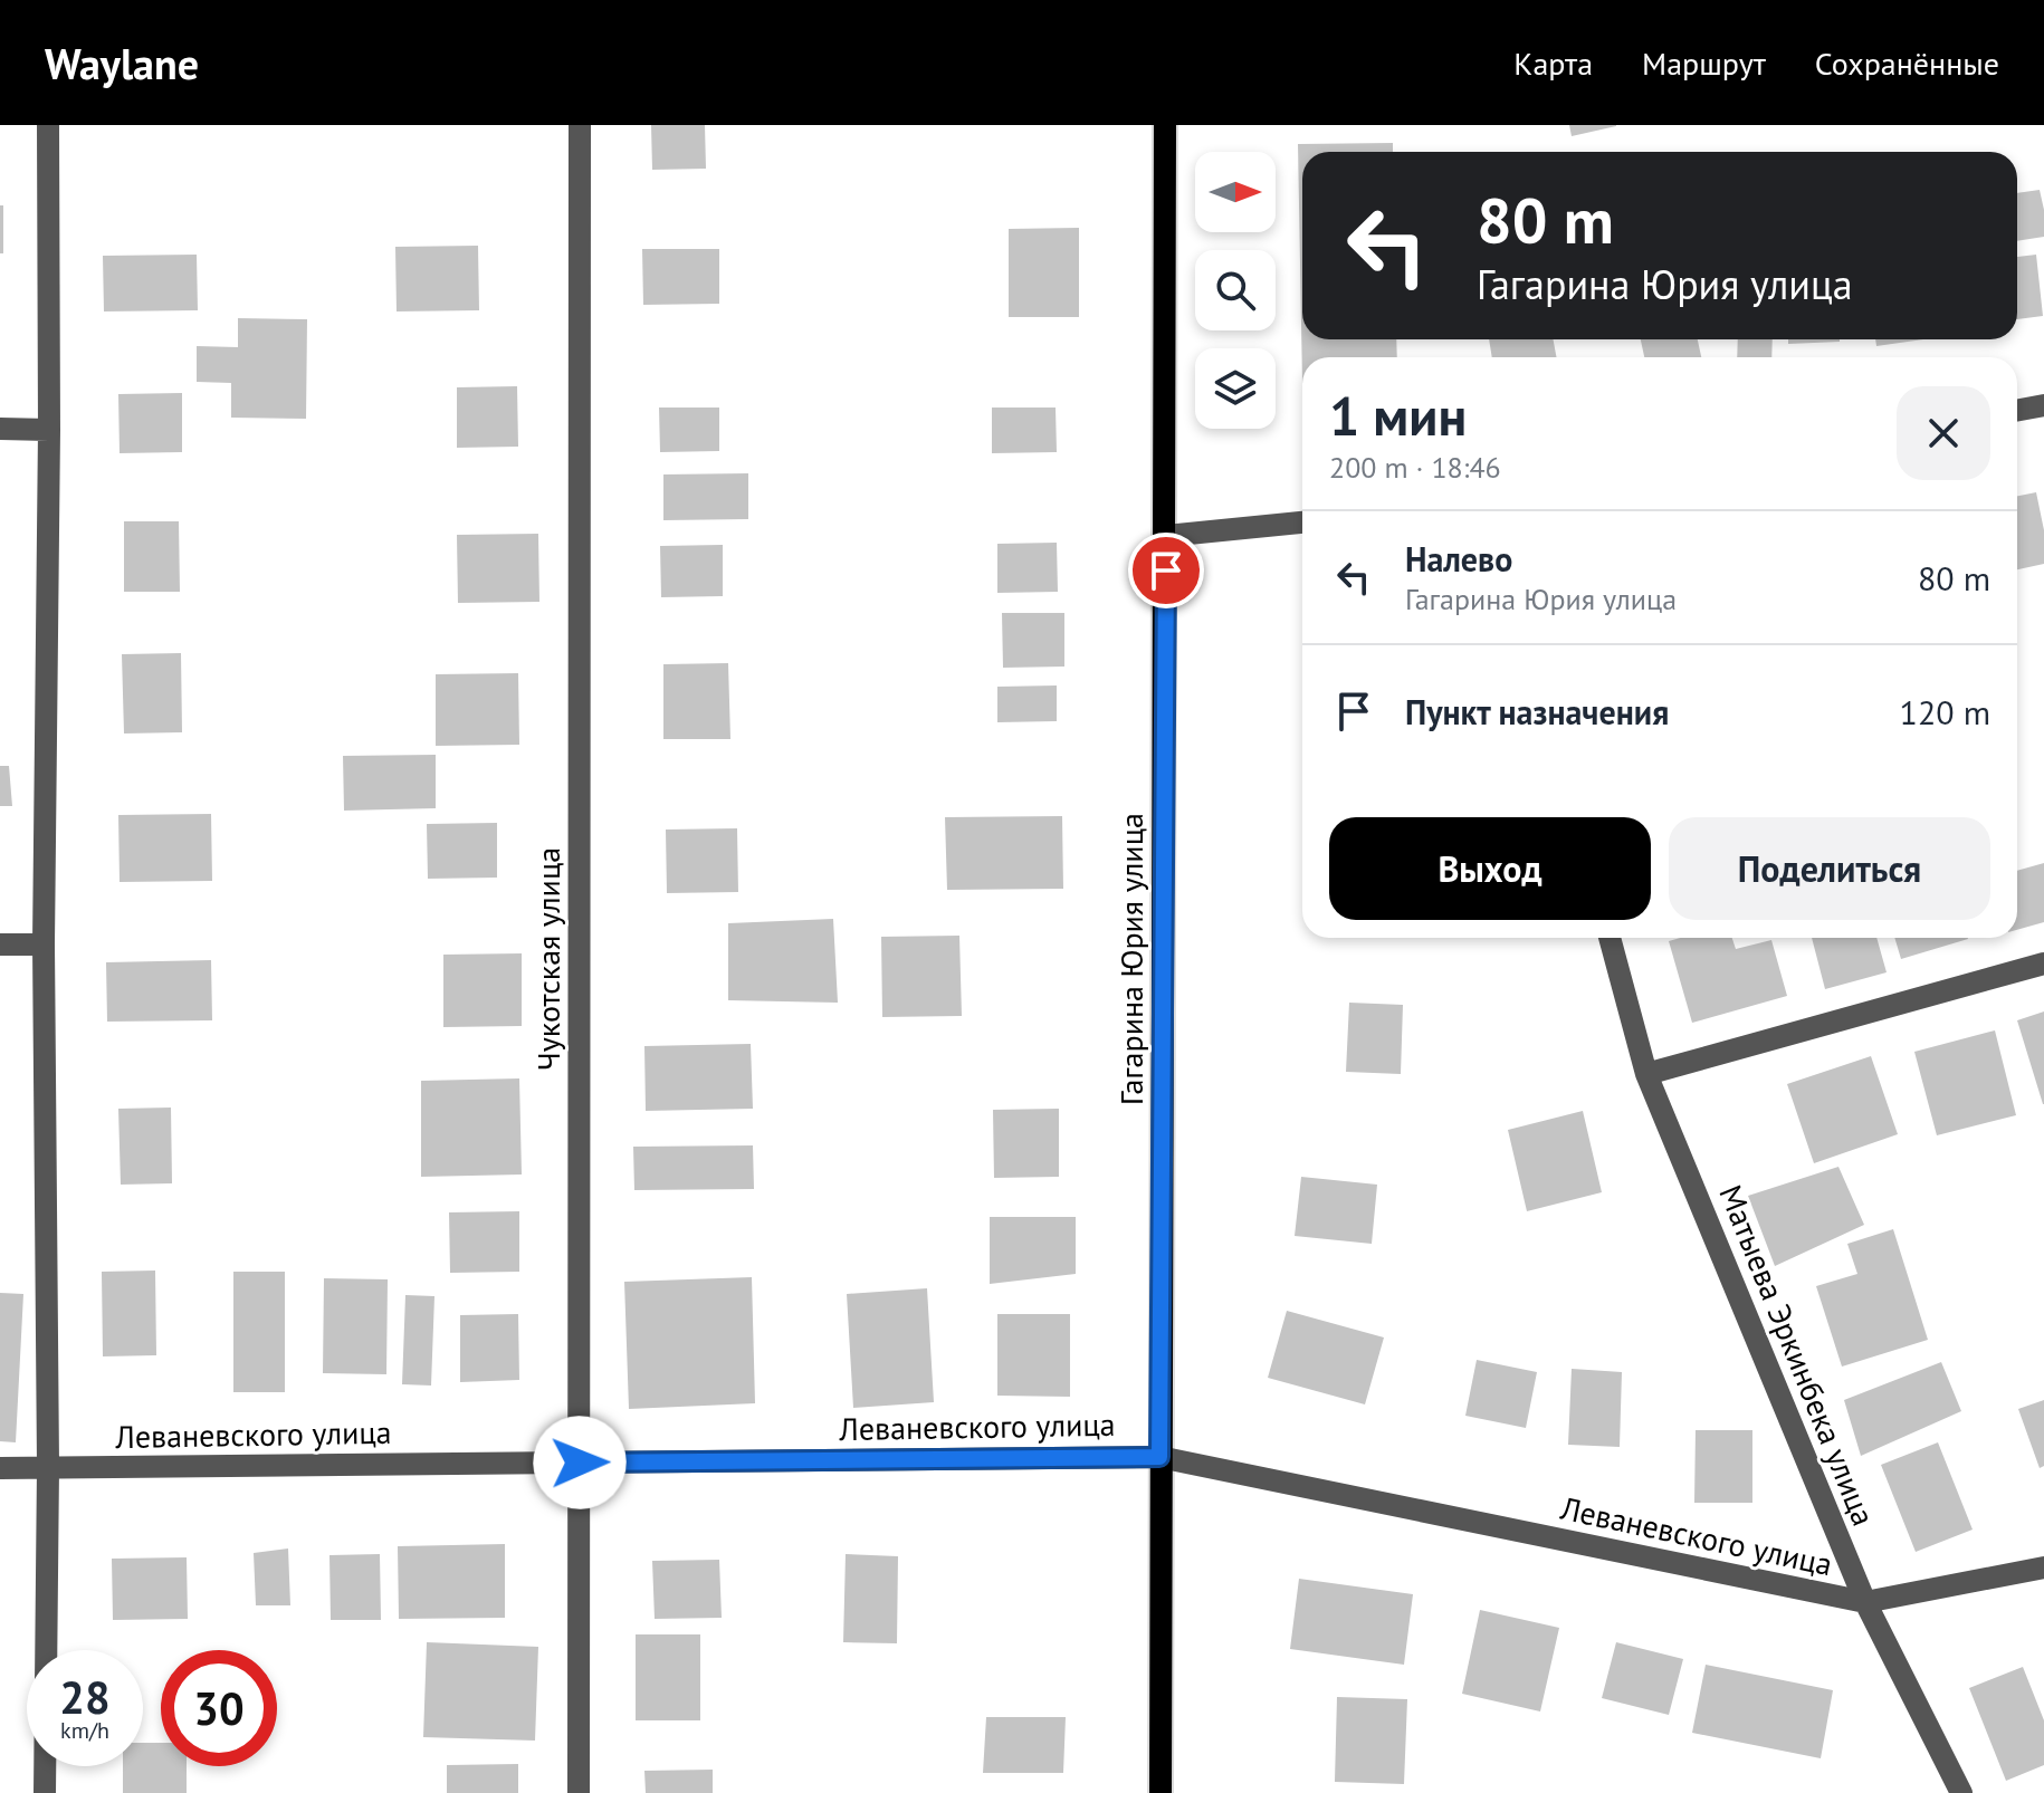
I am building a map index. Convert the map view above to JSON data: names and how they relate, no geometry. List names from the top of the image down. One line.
{"streets":{"main road":["Гагарина Юрия улица"],"street":["Чукотская улица","Матыева Эркинбека улица","Леваневского улица"]},"crossings":[["Чукотская улица","Леваневского улица"],["Гагарина Юрия улица","Леваневского улица"],["Матыева Эркинбека улица","Леваневского улица"]],"north":"right","page":{"header":"Waylane","nav":["Карта","Маршрут","Сохранённые"],"turn":["80 m","Гагарина Юрия улица"],"heading":["1 мин","200 m · 18:46"],"list":[{"name":"Налево","note":"Гагарина Юрия улица","value":"80 m"},{"name":"Пункт назначения","value":"120 m"}],"buttons":["Выход","Поделиться"],"speed":"28 km/h","limit":"30"}}
